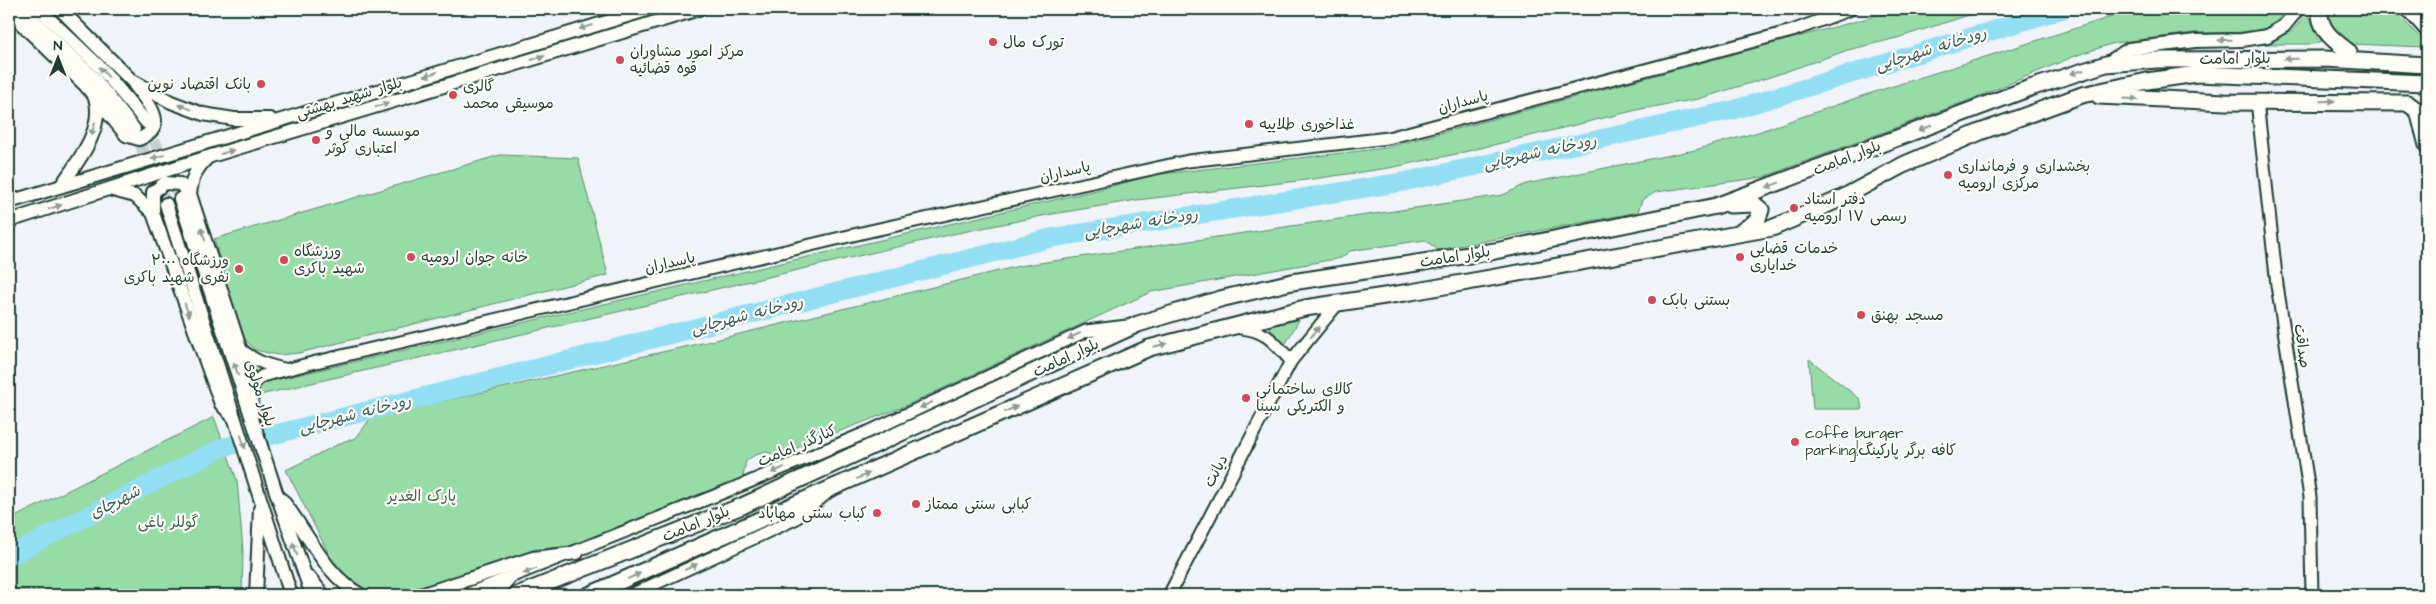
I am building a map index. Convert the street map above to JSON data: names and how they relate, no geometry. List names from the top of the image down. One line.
{"streets":{"highway":["بلوار امامت"],"main road":["بلوار شهید بهشتی","پاسداران","صداقت","بلوار مولوی","کنارگذر امامت","دیانت"]},"crossings":[["بلوار امامت","کنارگذر امامت"],["بلوار امامت","دیانت"]],"water":["رودخانه شهرچایی","شهرچای"],"parks":["پارک الغدیر","گوللر باغی"],"places":["تورک مال","مرکز امور مشاوران قوه قضائیه","بانک اقتصاد نوین","گالری موسیقی محمد","غذاخوری طلاییه","موسسه مالی و اعتباری کوثر","بخشداری و فرمانداری مرکزی ارومیه","دفتر اسناد رسمی ۱۷ ارومیه","خانه جوان ارومیه","خدمات قضایی خدایاری","ورزشگاه شهید باکری","ورزشگاه ۲۰۰۰ نفری شهید باکری","بستنی بابک","مسجد بهنق","کالای ساختمانی و الکتریکی سینا","coffe burger parking|کافه برگر پارکینگ","کبابی سنتی ممتاز","کباب سنتی مهاباد"],"north":"top"}
